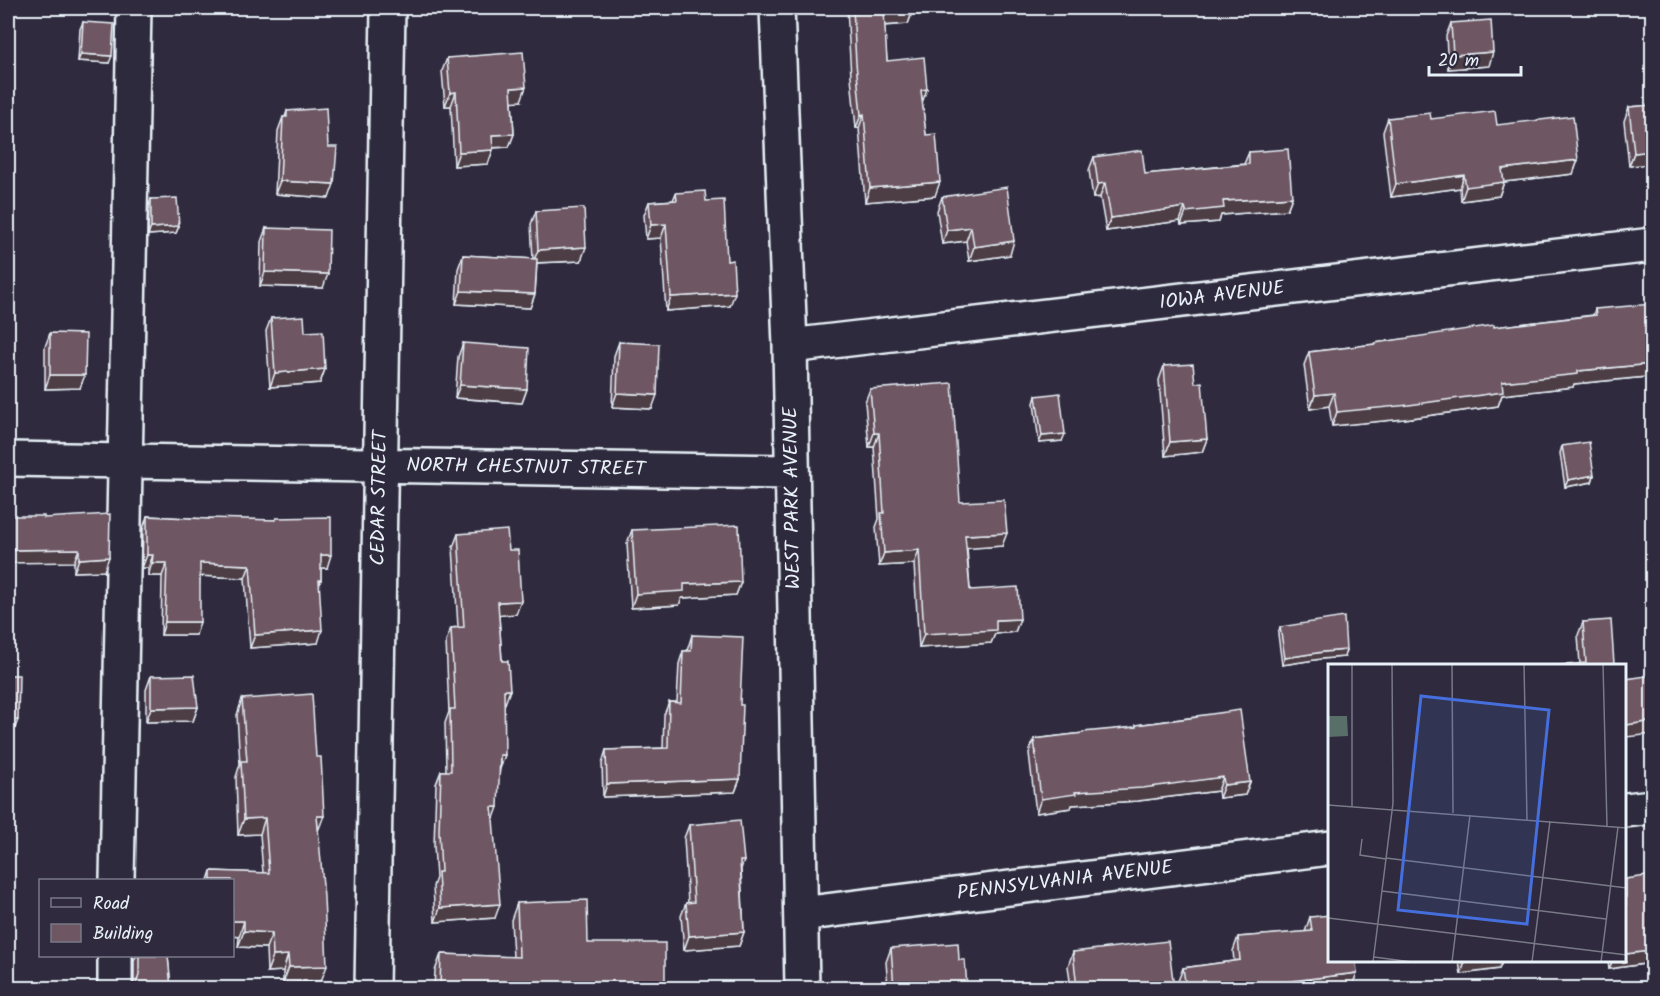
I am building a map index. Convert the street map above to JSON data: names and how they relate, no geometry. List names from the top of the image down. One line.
{"streets":{"street":["IOWA AVENUE","NORTH CHESTNUT STREET","CEDAR STREET","WEST PARK AVENUE","PENNSYLVANIA AVENUE"]},"crossings":[["IOWA AVENUE","WEST PARK AVENUE"],["NORTH CHESTNUT STREET","CEDAR STREET"],["NORTH CHESTNUT STREET","WEST PARK AVENUE"],["WEST PARK AVENUE","PENNSYLVANIA AVENUE"]],"legend":["Road","Building"],"scale_bar":"20 m"}
